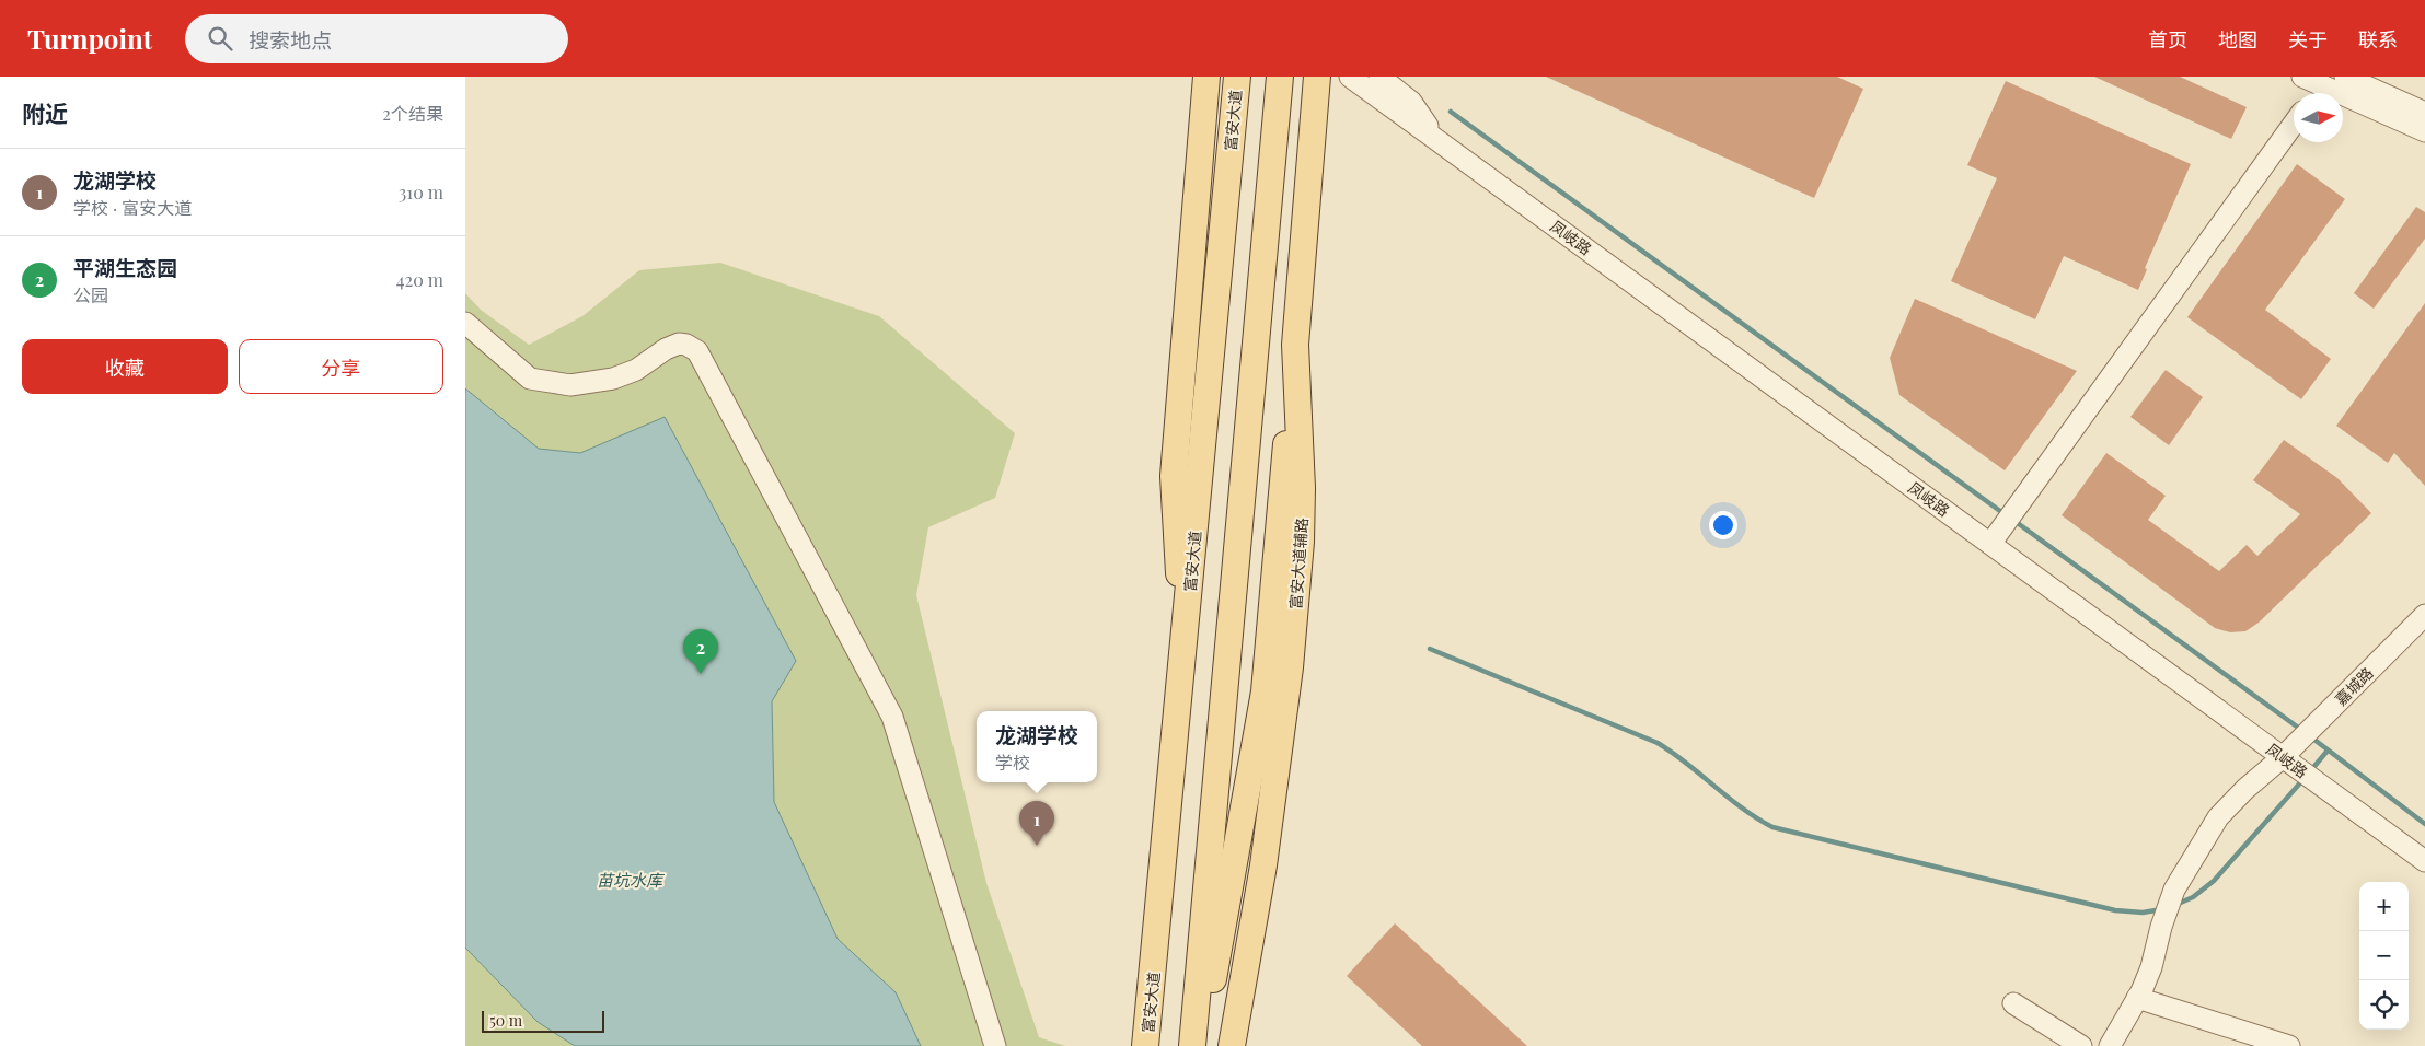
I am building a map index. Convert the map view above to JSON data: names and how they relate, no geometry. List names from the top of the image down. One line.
{"streets":{"main road":["富安大道","富安大道辅路"],"street":["凤岐路","嘉城路"]},"crossings":[["凤岐路","嘉城路"]],"water":["苗坑水库"],"scale_bar":"50 m","north":"right","page":{"header":"Turnpoint","search":"搜索地点","nav":["首页","地图","关于","联系"],"heading":["附近","2个结果"],"list":[{"mark":"1","name":"龙湖学校","note":"学校 · 富安大道","value":"310 m"},{"mark":"2","name":"平湖生态园","note":"公园","value":"420 m"}],"buttons":["收藏","分享"],"pins":["2","1"],"popup":["龙湖学校","学校"],"map_buttons":["+","−"],"scale":"50 m"}}
